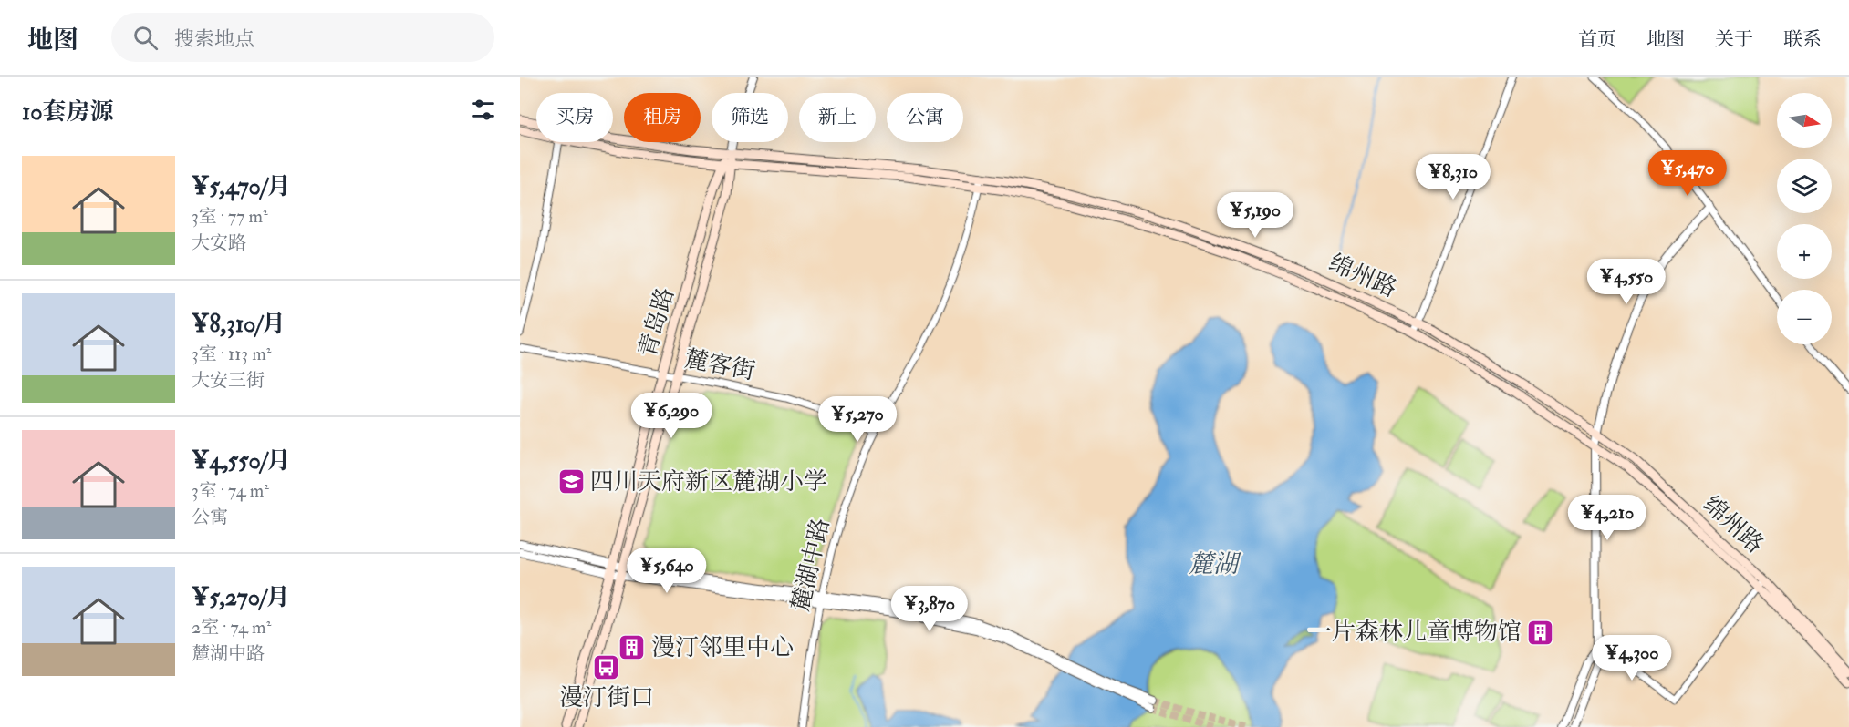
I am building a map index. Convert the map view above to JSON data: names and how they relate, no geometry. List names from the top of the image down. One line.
{"streets":{"main road":["绵州路","青岛路"],"street":["麓客街","麓湖中路"]},"crossings":[["绵州路","青岛路"],["绵州路","麓湖中路"],["青岛路","麓客街"],["麓客街","麓湖中路"]],"water":["麓湖"],"places":{"school or university":["四川天府新区麓湖小学"],"building":["一片森林儿童博物馆","漫汀邻里中心"],"bus stop":["漫汀街口"]},"north":"right","page":{"header":"地图","search":"搜索地点","nav":["首页","地图","关于","联系"],"heading":"10套房源","map_buttons":["+","−"],"chip":["买房","租房","筛选","新上","公寓"],"list":[{"name":"¥5,470/月","note":"3室 · 77 m² · 大安路"},{"name":"¥8,310/月","note":"3室 · 113 m² · 大安三街"},{"name":"¥4,550/月","note":"3室 · 74 m² · 公寓"},{"name":"¥5,270/月","note":"2室 · 74 m² · 麓湖中路"}],"price":["¥5,470","¥8,310","¥5,190","¥4,550","¥6,290","¥5,270","¥4,210","¥5,640","¥3,870","¥4,300"]}}
